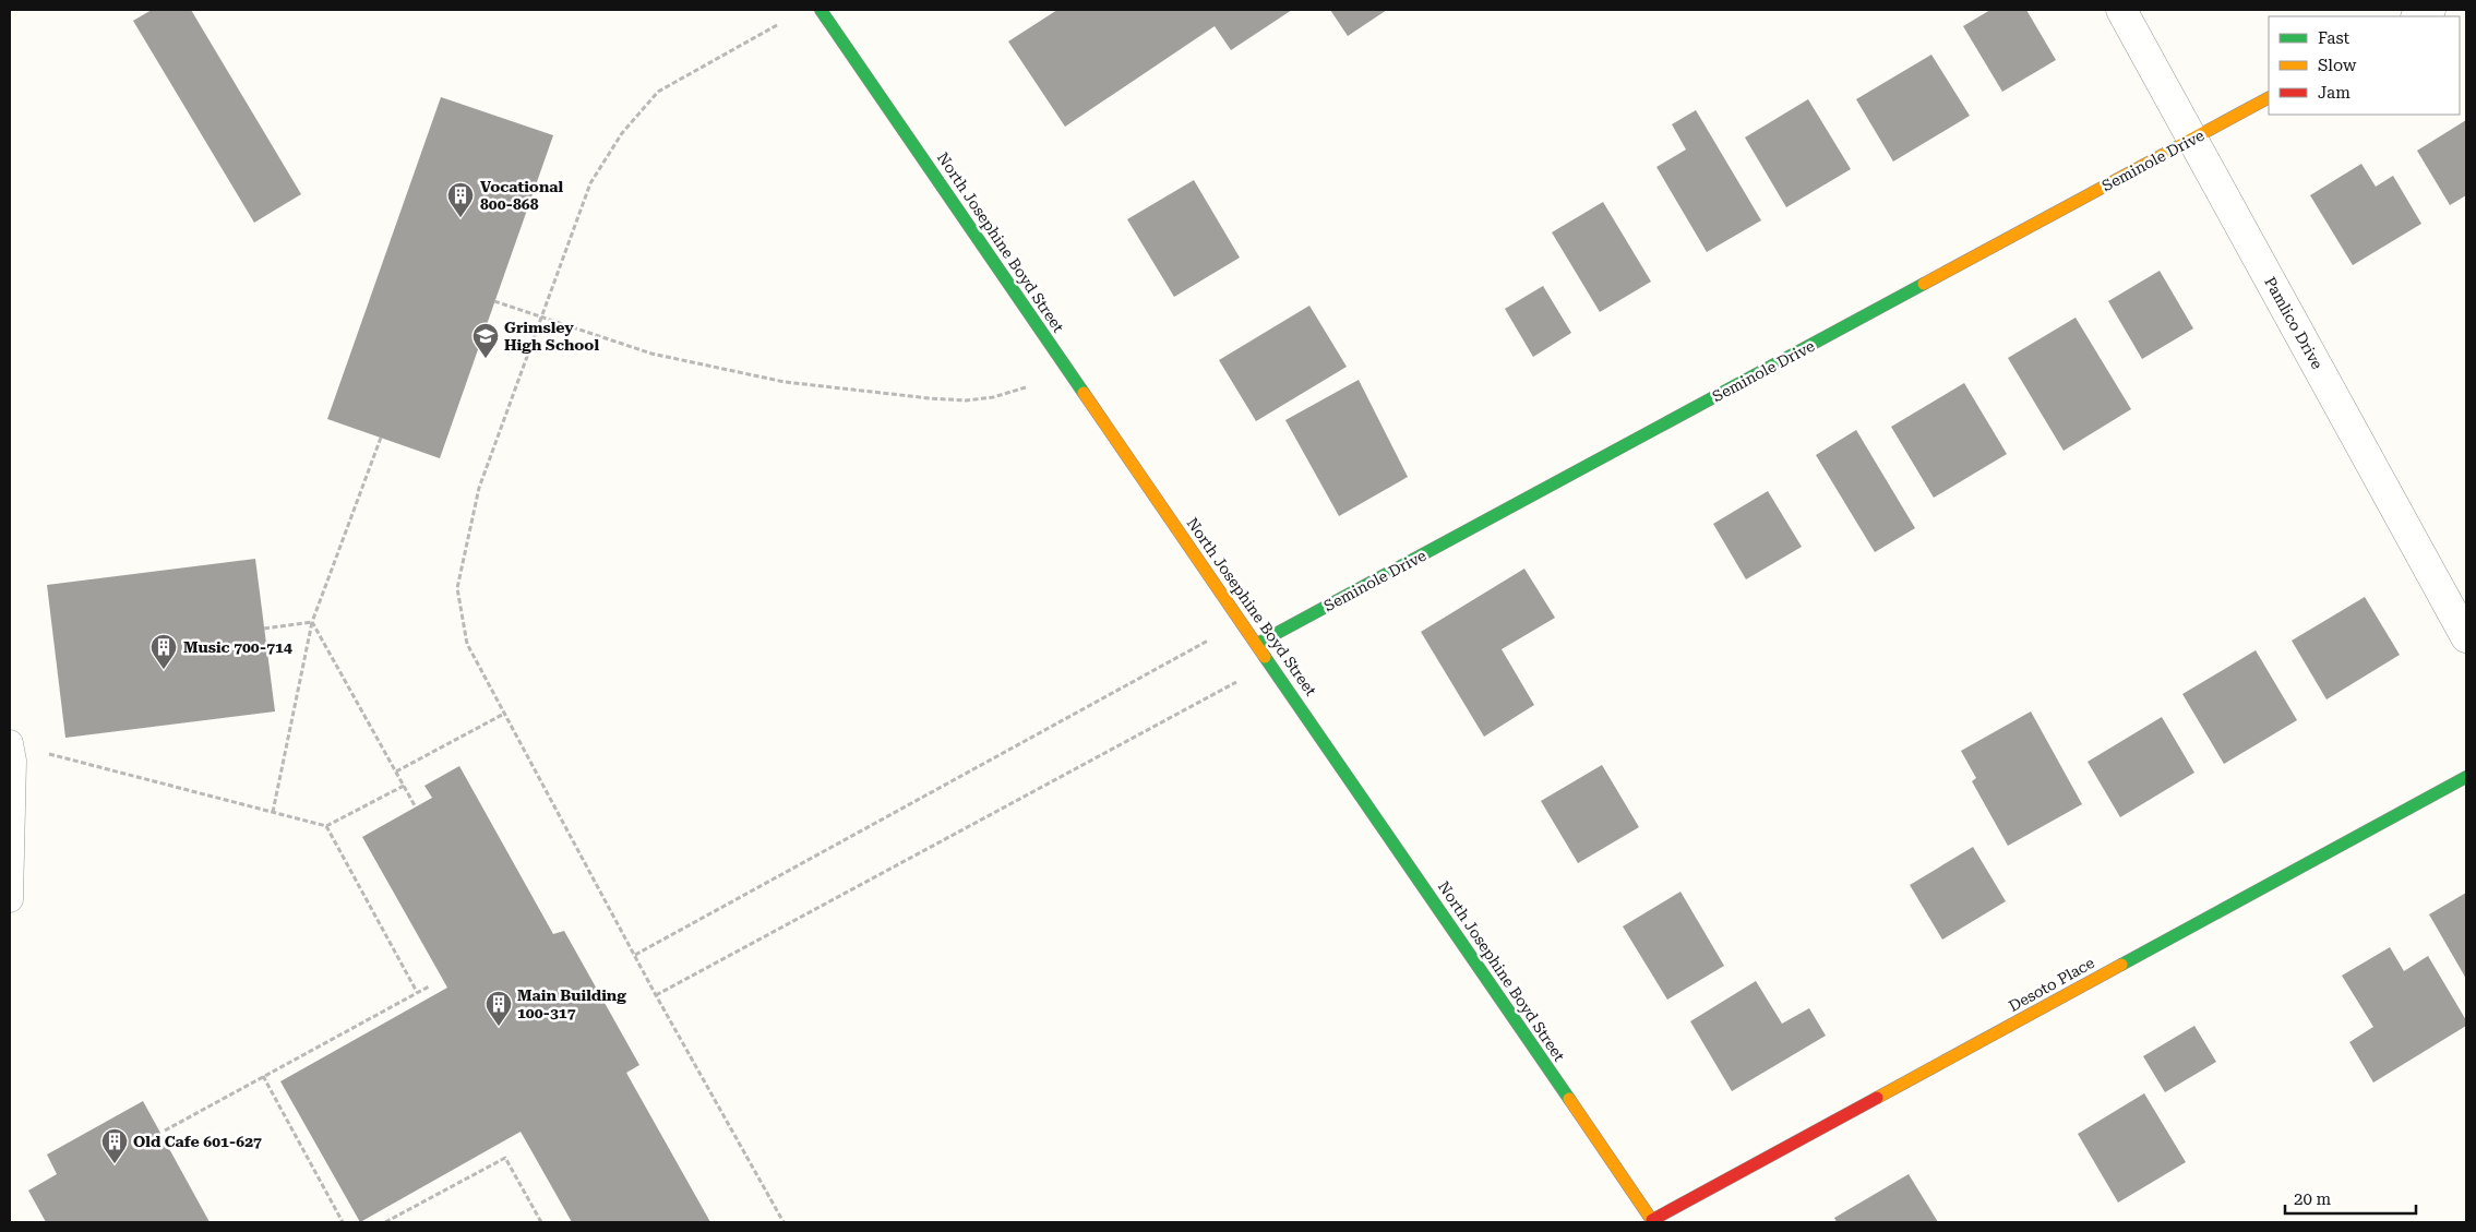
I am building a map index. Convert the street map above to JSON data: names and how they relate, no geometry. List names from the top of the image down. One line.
{"streets":{"street":["Seminole Drive","North Josephine Boyd Street","Pamlico Drive","Desoto Place"]},"crossings":[["Seminole Drive","North Josephine Boyd Street"],["Seminole Drive","Pamlico Drive"],["North Josephine Boyd Street","Desoto Place"]],"places":{"building":["Vocational 800-868","Music 700-714","Main Building 100-317","Old Cafe 601-627"],"school or university":["Grimsley High School"]},"legend":["Fast","Slow","Jam"],"scale_bar":"20 m"}
